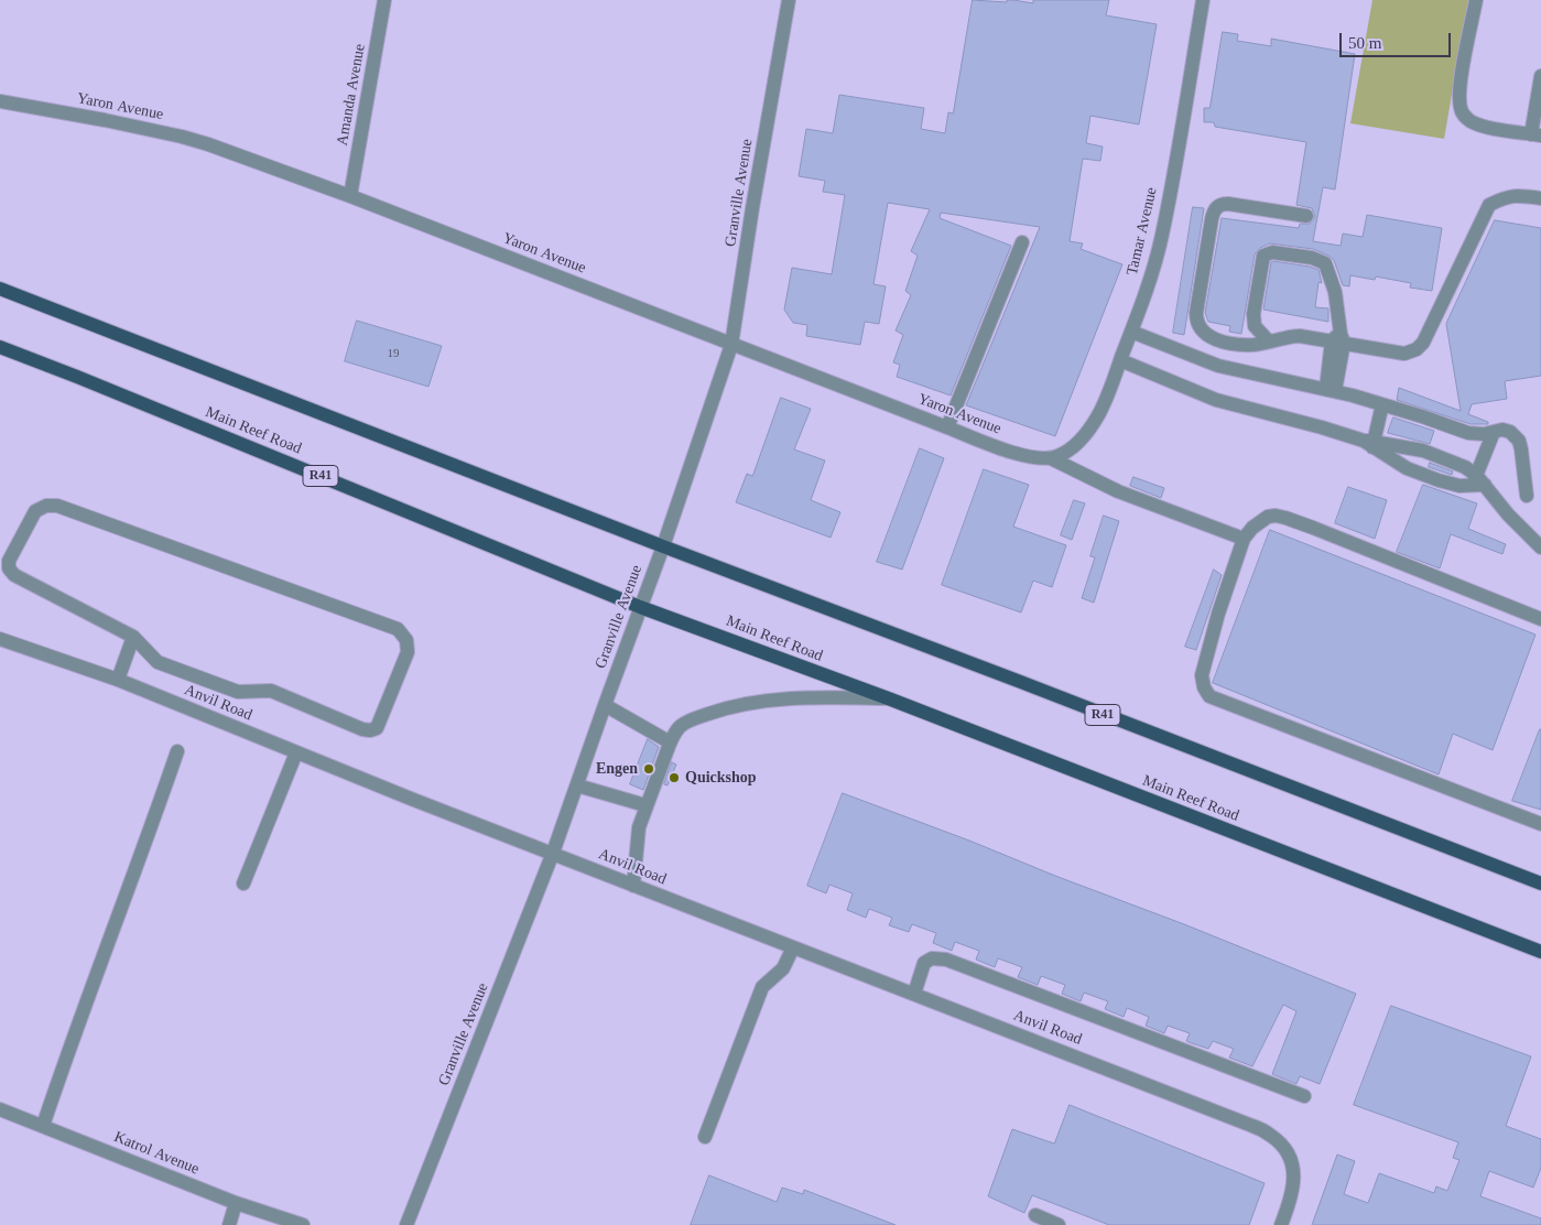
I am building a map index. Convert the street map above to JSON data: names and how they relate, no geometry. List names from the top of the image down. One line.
{"streets":{"main road":["Main Reef Road","R41"],"street":["Amanda Avenue","Yaron Avenue","Granville Avenue","Tamar Avenue","Anvil Road","Katrol Avenue"]},"crossings":[["Amanda Avenue","Yaron Avenue"],["Yaron Avenue","Granville Avenue"],["Yaron Avenue","Tamar Avenue"],["Granville Avenue","Main Reef Road"],["Granville Avenue","R41"],["Granville Avenue","Anvil Road"]],"places":["Engen","Quickshop"],"house_numbers":["19"],"scale_bar":"50 m"}
